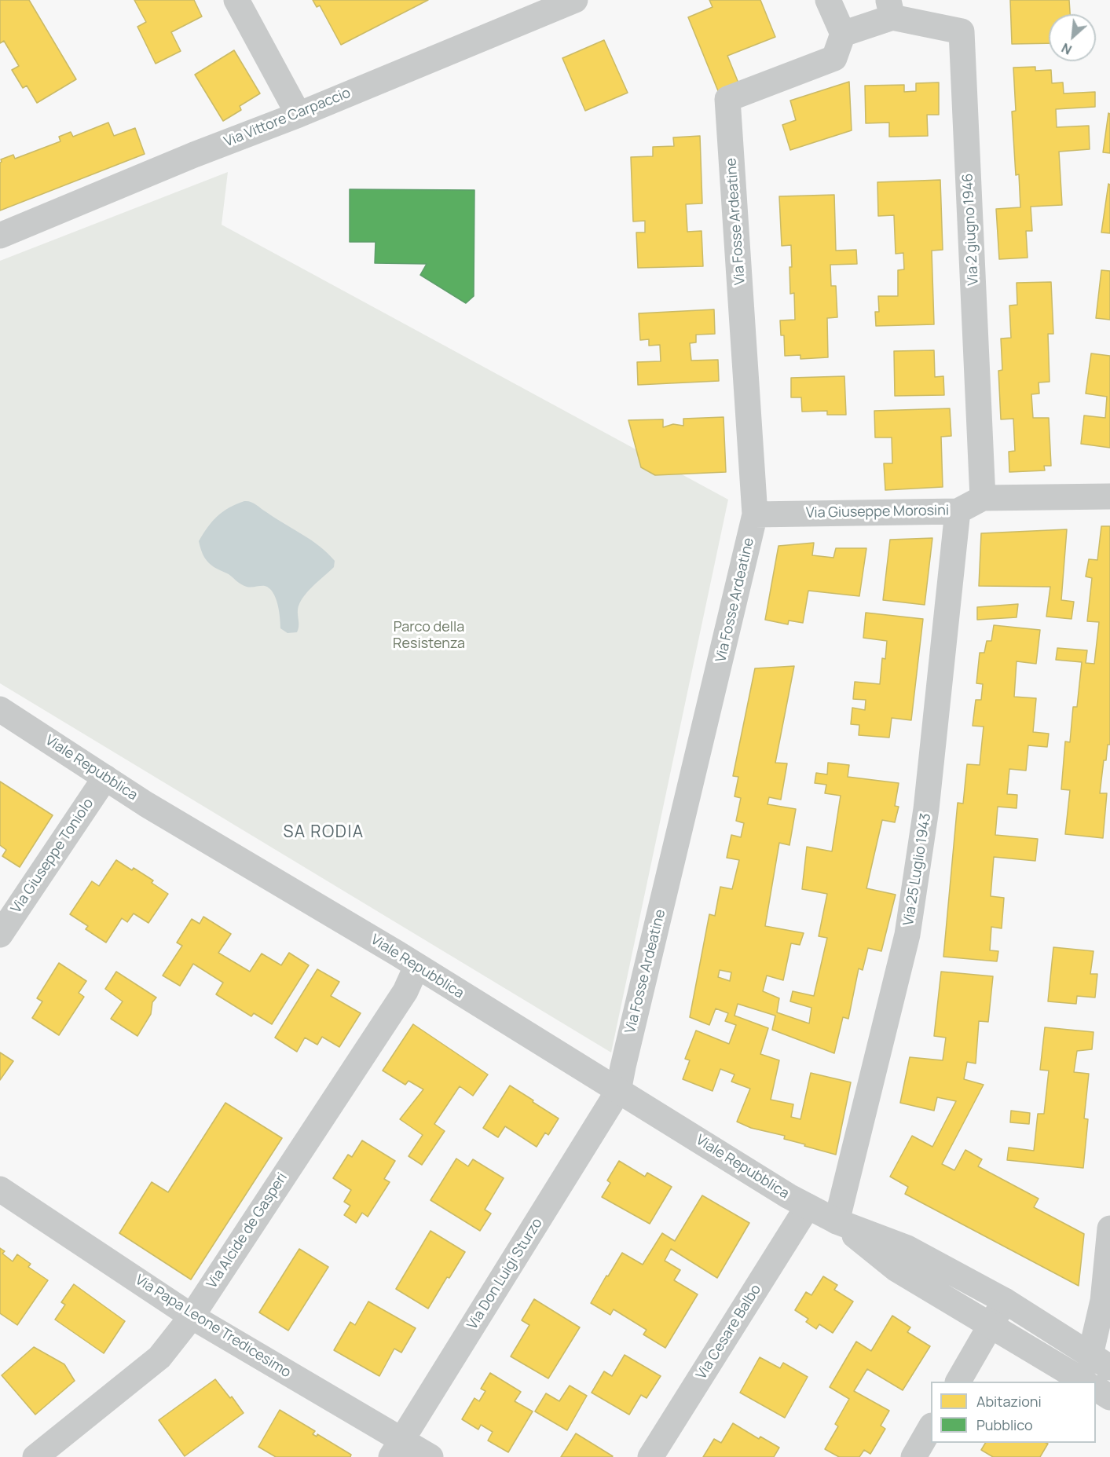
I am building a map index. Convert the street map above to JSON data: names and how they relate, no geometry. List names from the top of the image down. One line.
{"streets":{"street":["Via Vittore Carpaccio","Via Fosse Ardeatine","Via 2 giugno 1946","Via Giuseppe Morosini","Viale Repubblica","Via Giuseppe Toniolo","Via 25 Luglio 1943","Via Alcide de Gasperi","Via Don Luigi Sturzo","Via Papa Leone Tredicesimo","Via Cesare Balbo"]},"crossings":[["Via Fosse Ardeatine","Via Giuseppe Morosini"],["Via Fosse Ardeatine","Viale Repubblica"],["Via Fosse Ardeatine","Via Don Luigi Sturzo"],["Via 2 giugno 1946","Via Giuseppe Morosini"],["Via Giuseppe Morosini","Via 25 Luglio 1943"],["Viale Repubblica","Via Giuseppe Toniolo"],["Viale Repubblica","Via 25 Luglio 1943"],["Viale Repubblica","Via Alcide de Gasperi"],["Viale Repubblica","Via Don Luigi Sturzo"],["Viale Repubblica","Via Cesare Balbo"],["Via Alcide de Gasperi","Via Papa Leone Tredicesimo"],["Via Don Luigi Sturzo","Via Papa Leone Tredicesimo"]],"districts":["SA RODIA"],"parks":["Parco della Resistenza"],"legend":["Abitazioni","Pubblico"],"north":"bottom left"}
